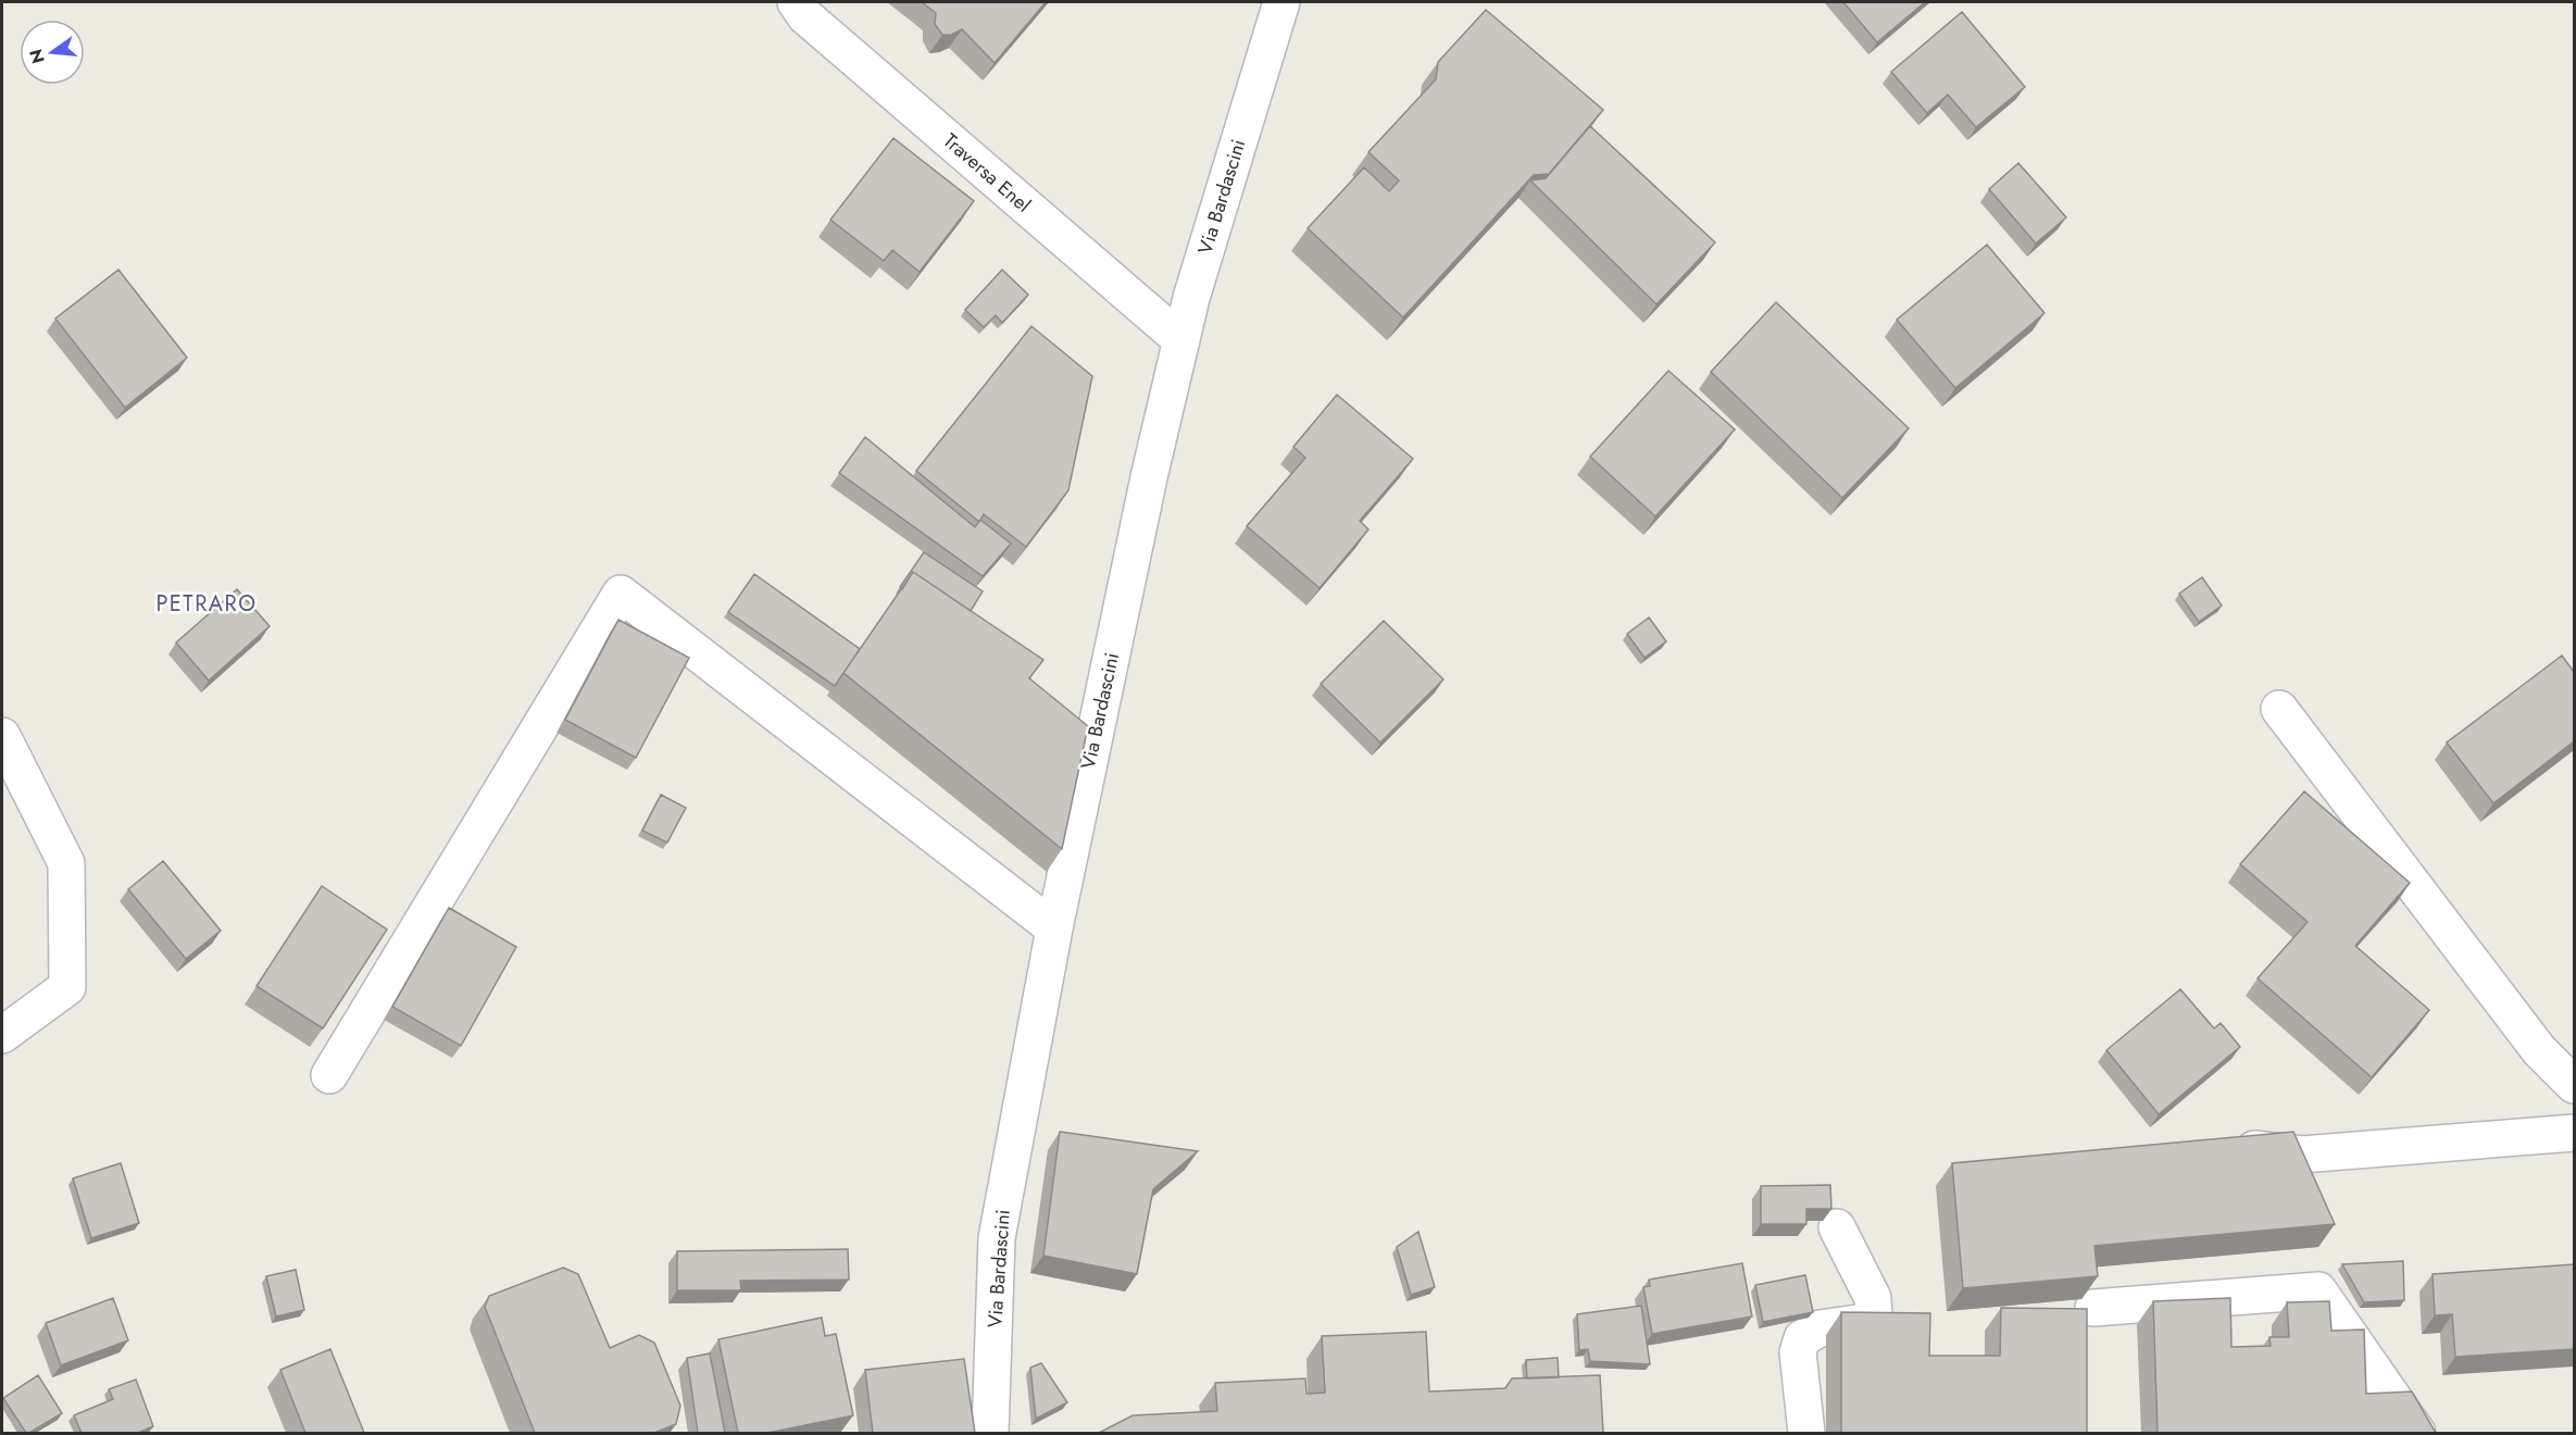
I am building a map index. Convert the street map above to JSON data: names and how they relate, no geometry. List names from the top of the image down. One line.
{"streets":{"street":["Traversa Enel","Via Bardascini"]},"crossings":[["Traversa Enel","Via Bardascini"]],"districts":["PETRARO"],"north":"left"}
